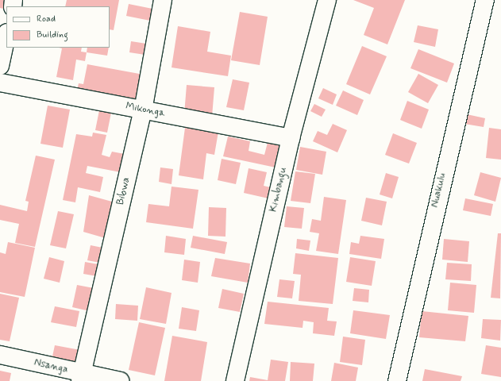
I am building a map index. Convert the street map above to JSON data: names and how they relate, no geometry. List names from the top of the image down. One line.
{"streets":{"street":["Mikonga","Kimbangu","Nuakulu","Bibwa","Nsanga"]},"crossings":[["Mikonga","Kimbangu"],["Mikonga","Bibwa"],["Bibwa","Nsanga"]],"legend":["Road","Building"]}
